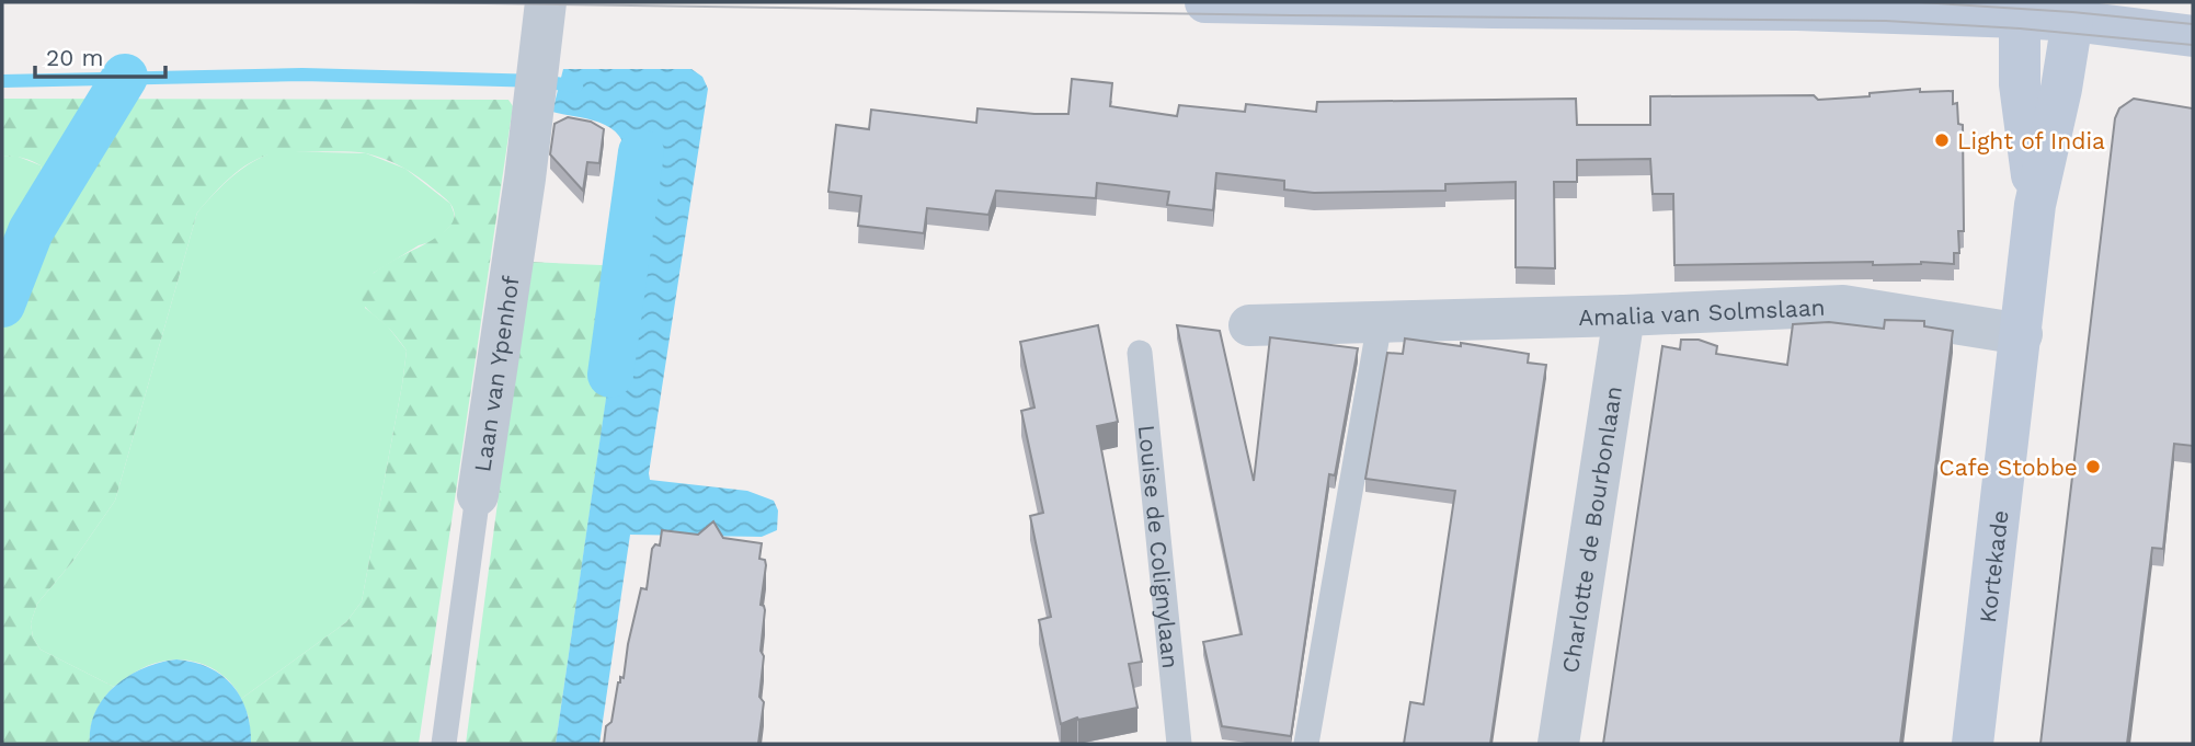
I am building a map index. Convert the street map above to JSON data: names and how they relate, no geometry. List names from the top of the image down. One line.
{"streets":{"street":["Amalia van Solmslaan","Laan van Ypenhof","Charlotte de Bourbonlaan","Kortekade"],"lane":["Louise de Colignylaan"]},"crossings":[["Amalia van Solmslaan","Charlotte de Bourbonlaan"],["Amalia van Solmslaan","Kortekade"]],"places":["Light of India","Cafe Stobbe"],"scale_bar":"20 m"}
